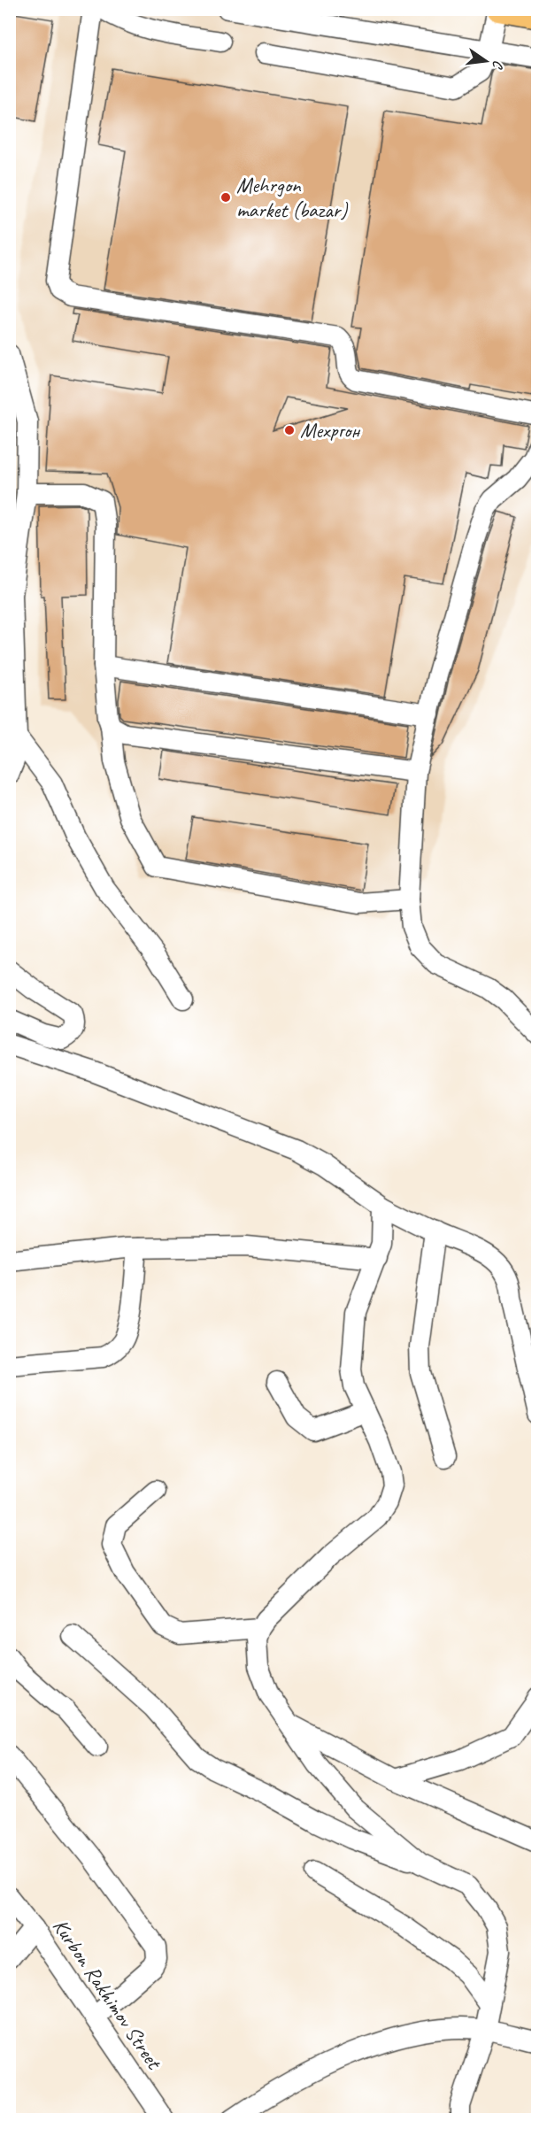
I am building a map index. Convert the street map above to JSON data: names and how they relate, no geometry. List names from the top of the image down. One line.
{"streets":{"street":["Kurbon Rakhimov Street"]},"places":["Mehrgon market (bazar)","Мехргон"],"north":"right"}
